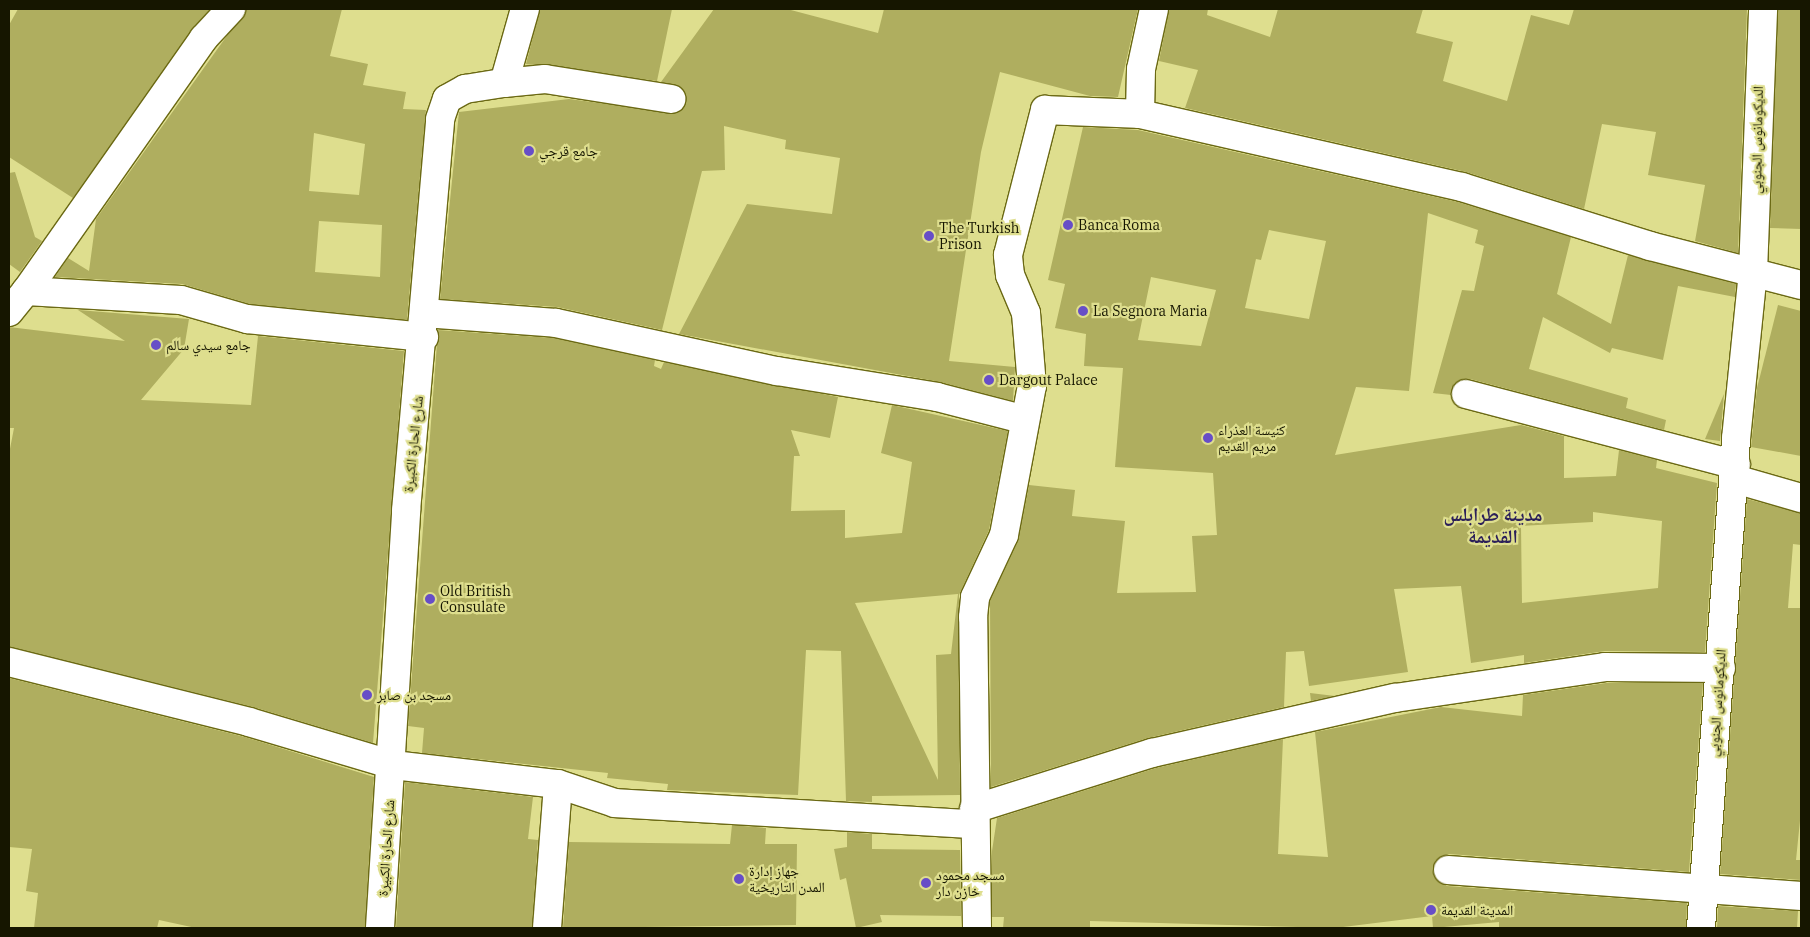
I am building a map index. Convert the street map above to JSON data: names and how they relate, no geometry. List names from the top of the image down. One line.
{"streets":{"street":["الديكومانوس الجنوبي","شارع الحارة الكبيرة"]},"districts":["مدينة طرابلس القديمة"],"places":["جامع قرجي","Banca Roma","The Turkish Prison","La Segnora Maria","جامع سيدي سالم","Dargout Palace","كنيسة العذراء مريم القديم","Old British Consulate","مسجد بن صابر","جهاز إدارة المدن التاريخية","مسجد محمود خازن دار","المدينة القديمة"]}
